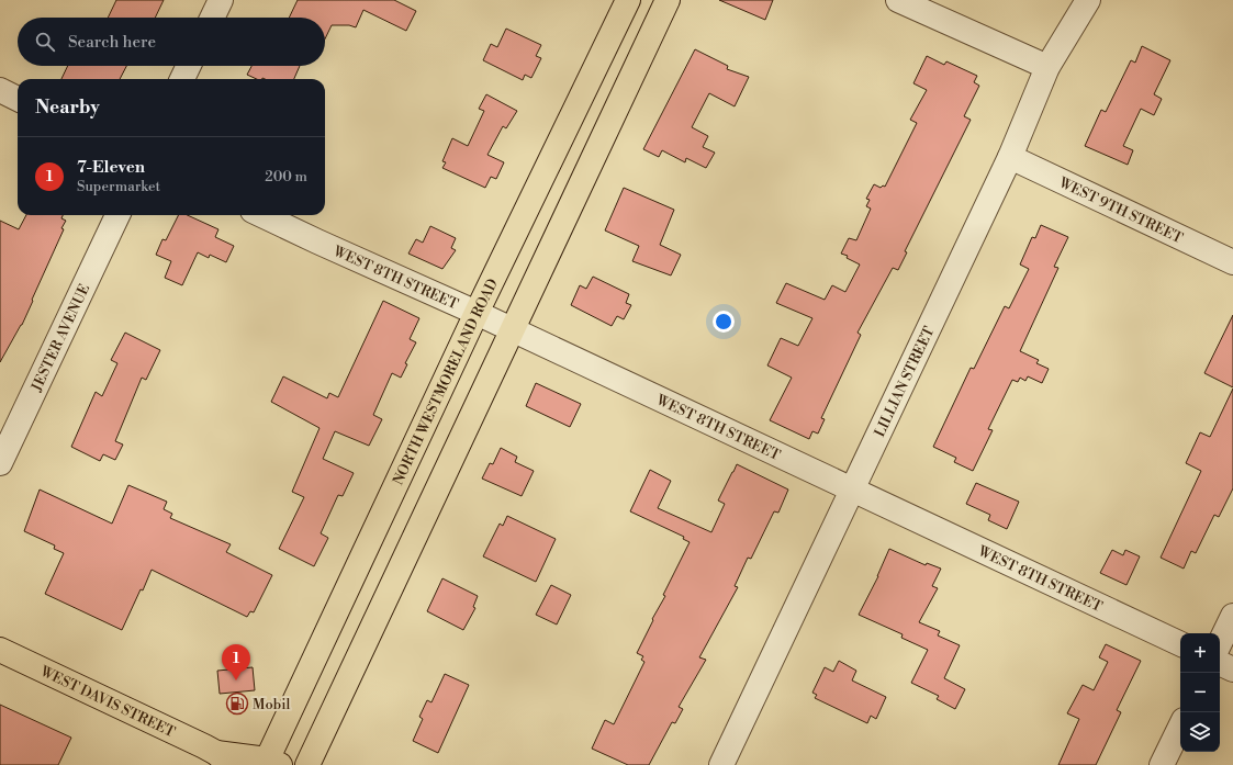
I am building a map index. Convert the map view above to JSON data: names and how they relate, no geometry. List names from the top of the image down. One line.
{"streets":{"main road":["NORTH WESTMORELAND ROAD","WEST DAVIS STREET"],"street":["WEST 9TH STREET","WEST 8TH STREET","JESTER AVENUE","LILLIAN STREET"]},"crossings":[["WEST 9TH STREET","LILLIAN STREET"],["WEST 8TH STREET","NORTH WESTMORELAND ROAD"],["WEST 8TH STREET","LILLIAN STREET"],["NORTH WESTMORELAND ROAD","WEST DAVIS STREET"]],"places":{"fuel station":["Mobil"]},"page":{"search":"Search here","heading":"Nearby","list":[{"mark":"1","name":"7-Eleven","note":"Supermarket","value":"200 m"}],"map_buttons":["+","−"],"pins":"1"}}
